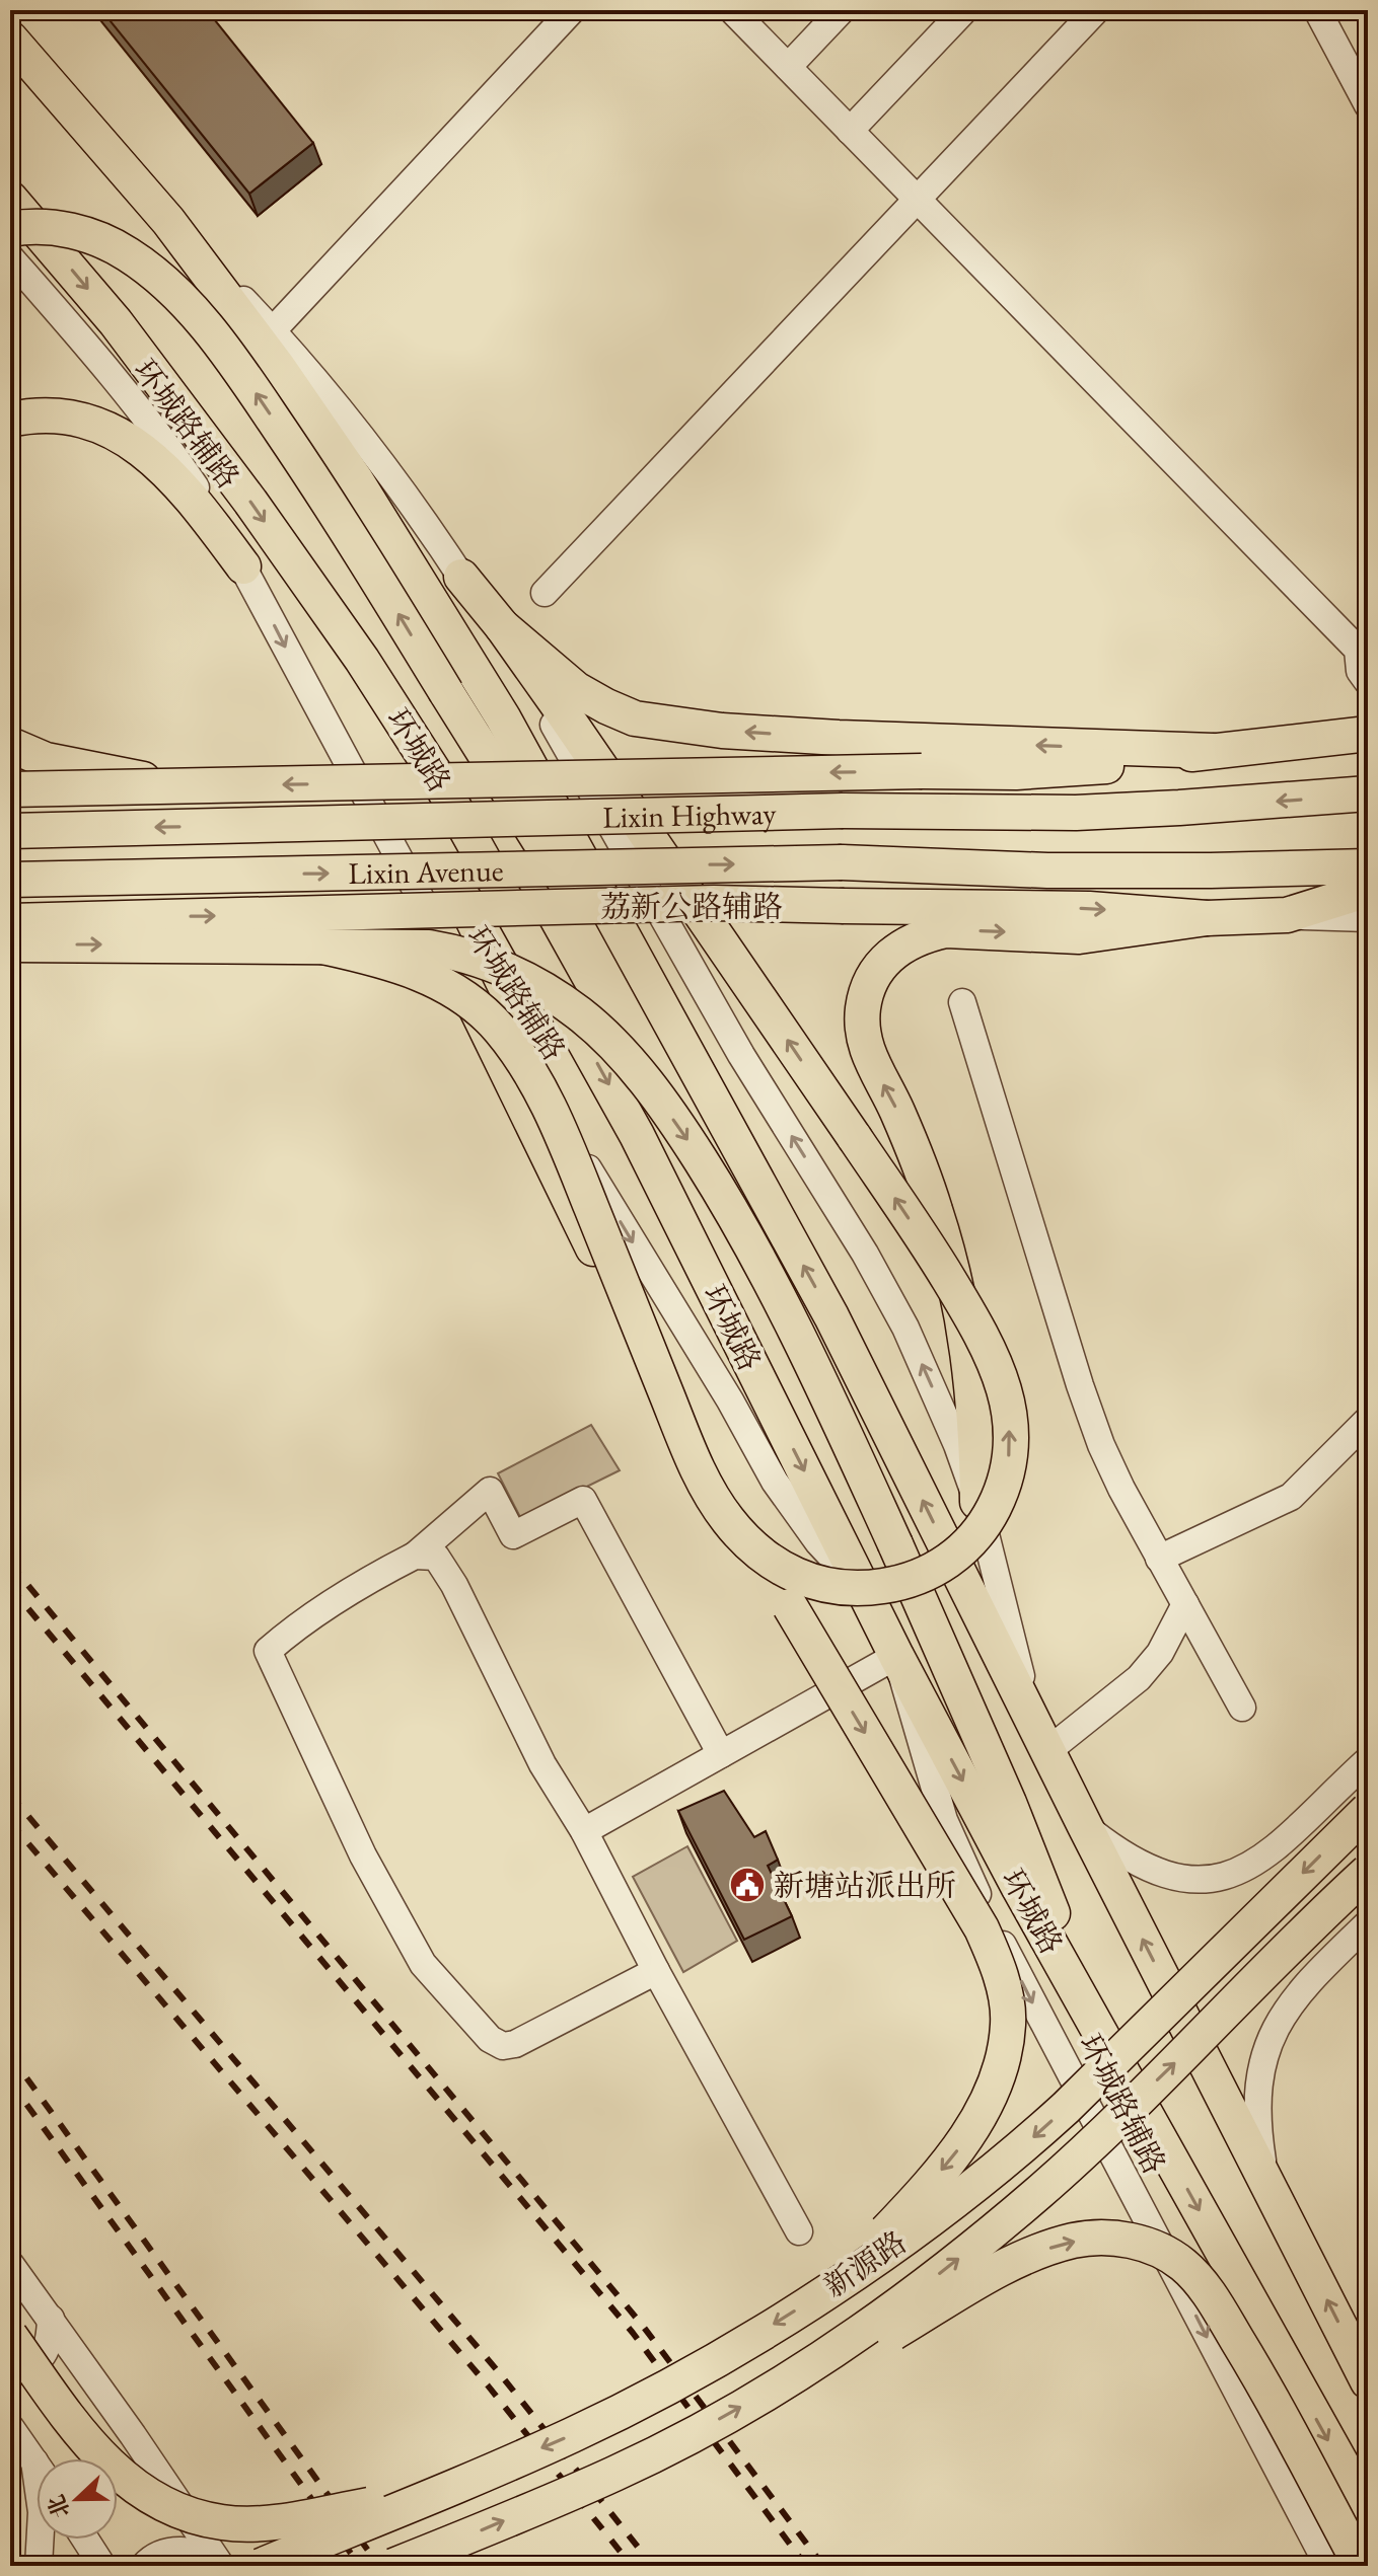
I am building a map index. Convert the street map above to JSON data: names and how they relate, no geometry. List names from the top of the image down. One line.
{"streets":{"main road":["环城路","Lixin Highway","Lixin Avenue","荔新公路辅路","新源路"],"street":["环城路辅路"]},"crossings":[["环城路辅路","环城路"]],"places":{"public building":["新塘站派出所"]},"north":"left"}
